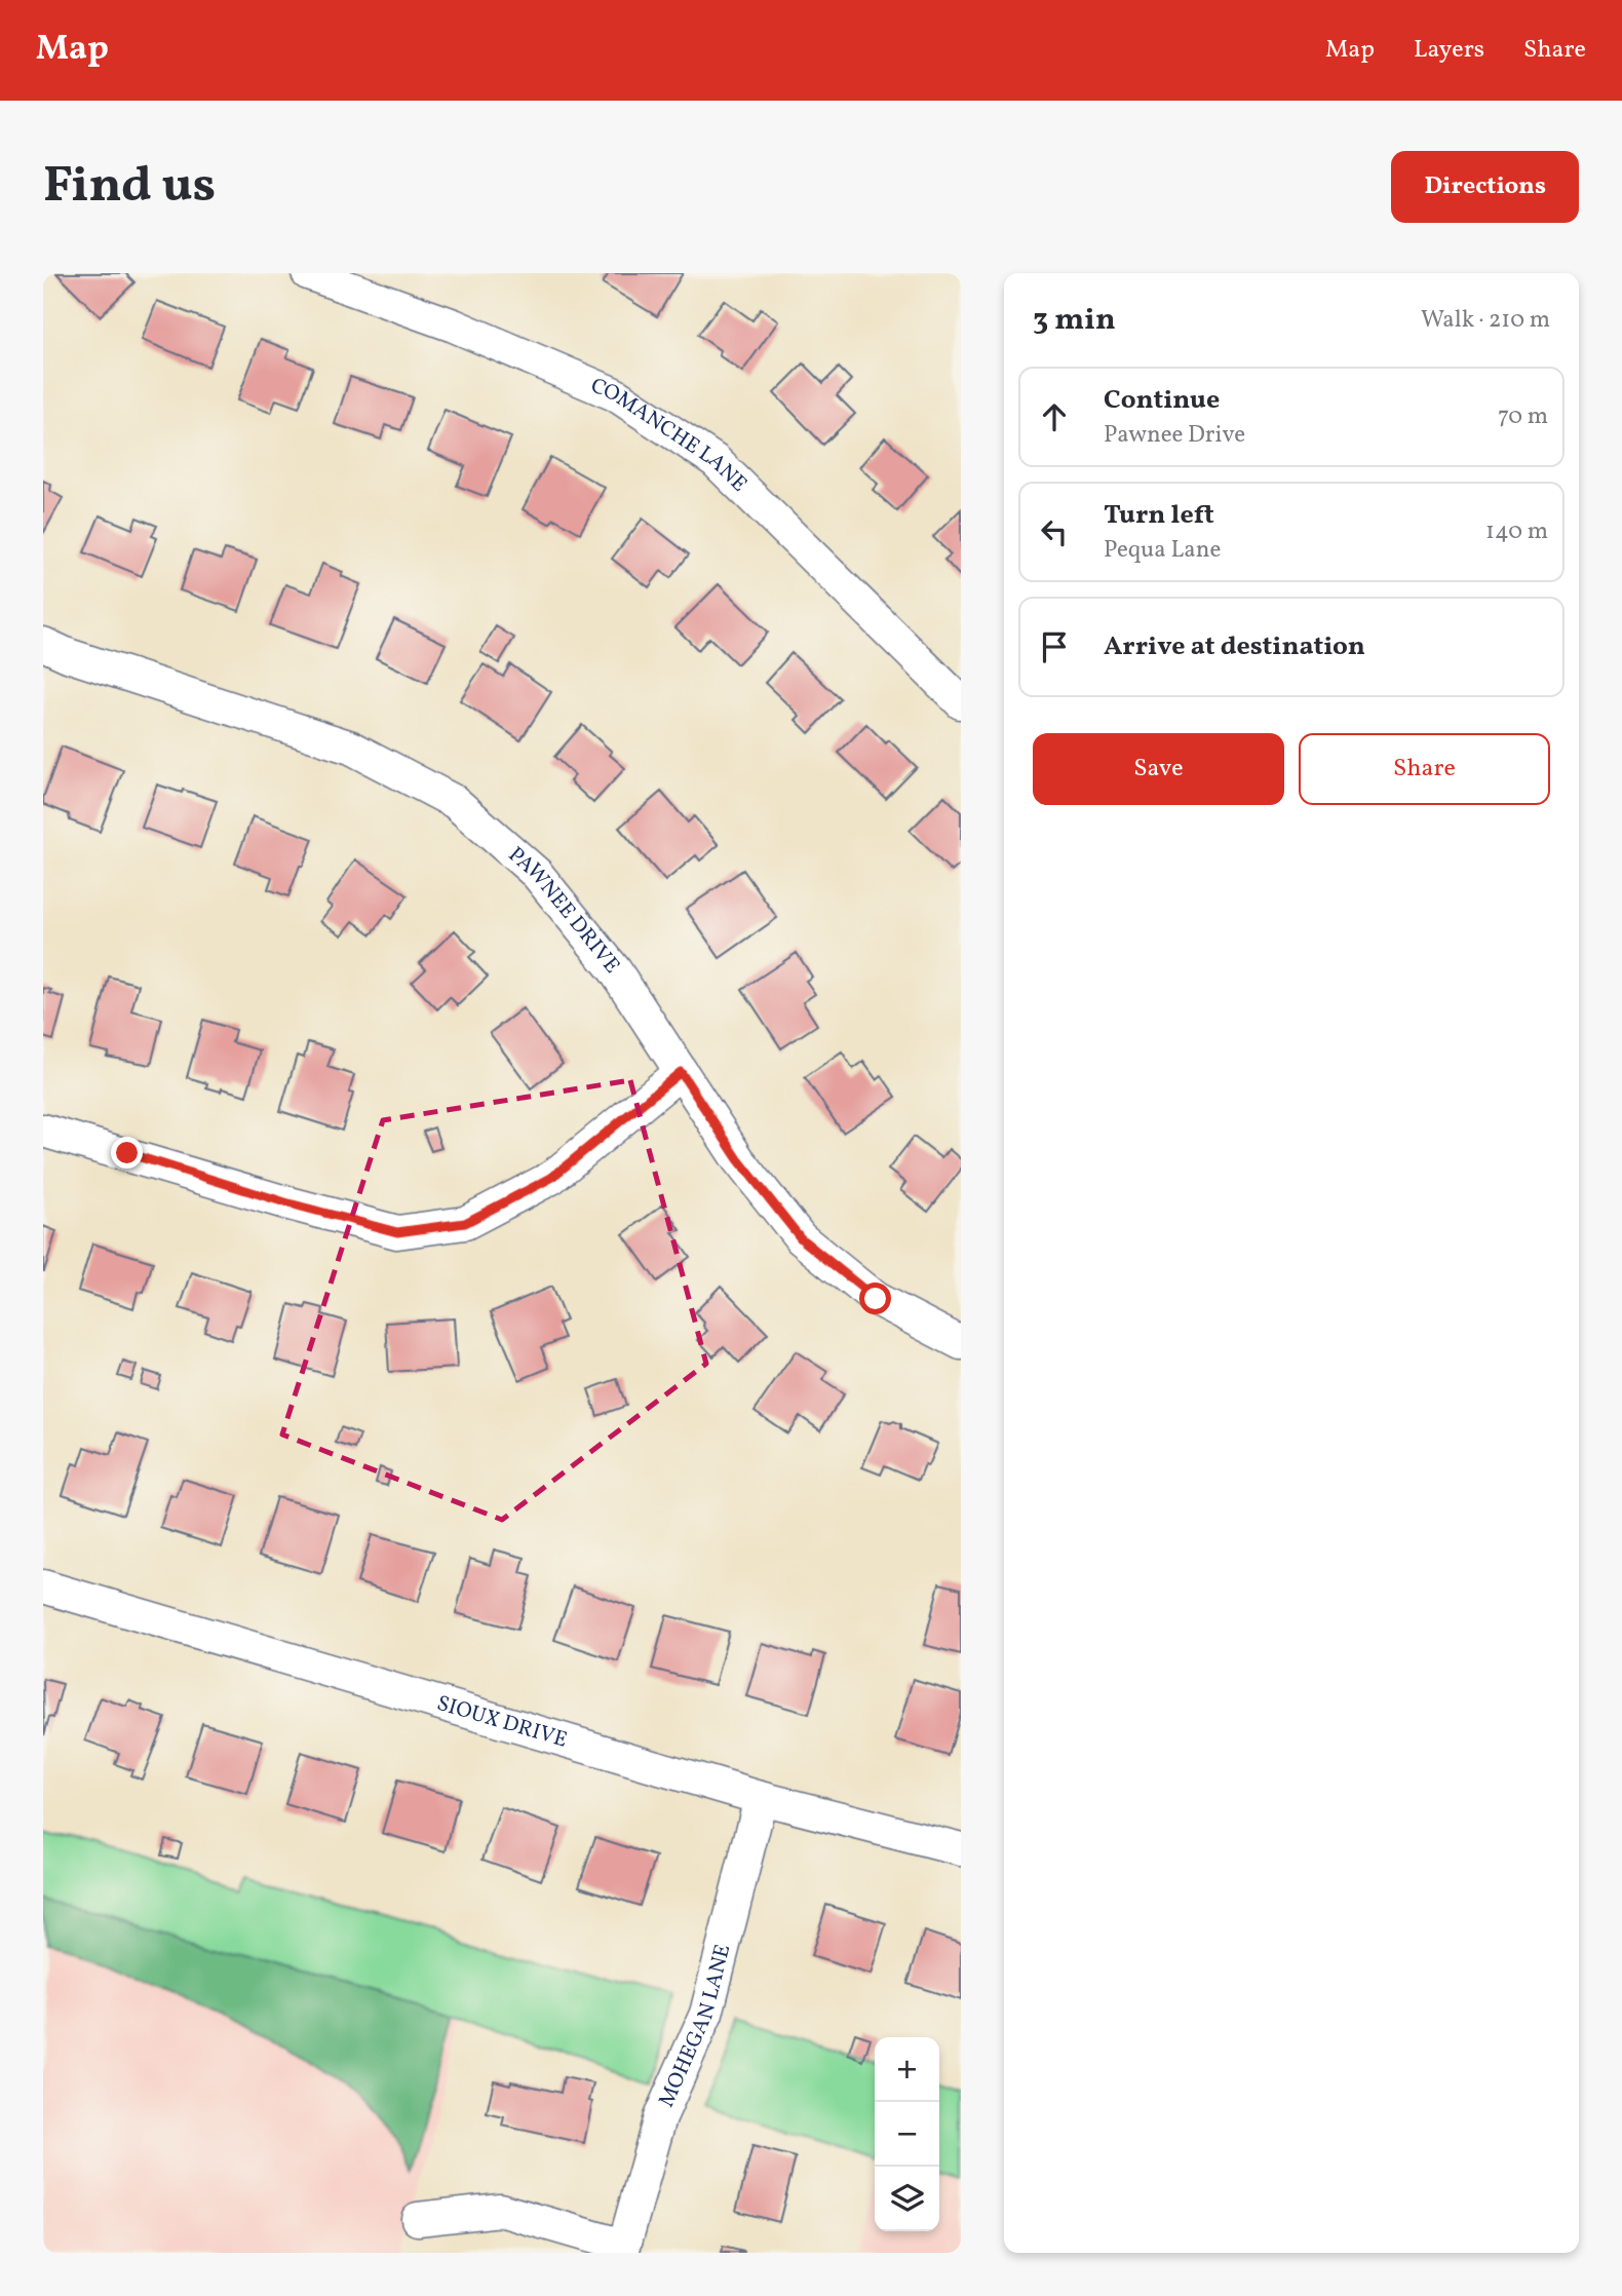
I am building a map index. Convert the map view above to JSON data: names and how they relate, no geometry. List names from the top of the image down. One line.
{"streets":{"street":["COMANCHE LANE","PAWNEE DRIVE","SIOUX DRIVE","MOHEGAN LANE"]},"crossings":[["SIOUX DRIVE","MOHEGAN LANE"]],"page":{"header":"Map","nav":["Map","Layers","Share"],"buttons":["Directions",["Save","Share"]],"title":"Find us","heading":["3 min","Walk · 210 m"],"list":[["Continue","Pawnee Drive","70 m"],["Turn left","Pequa Lane","140 m"],"Arrive at destination"],"map_buttons":["+","−"]}}
